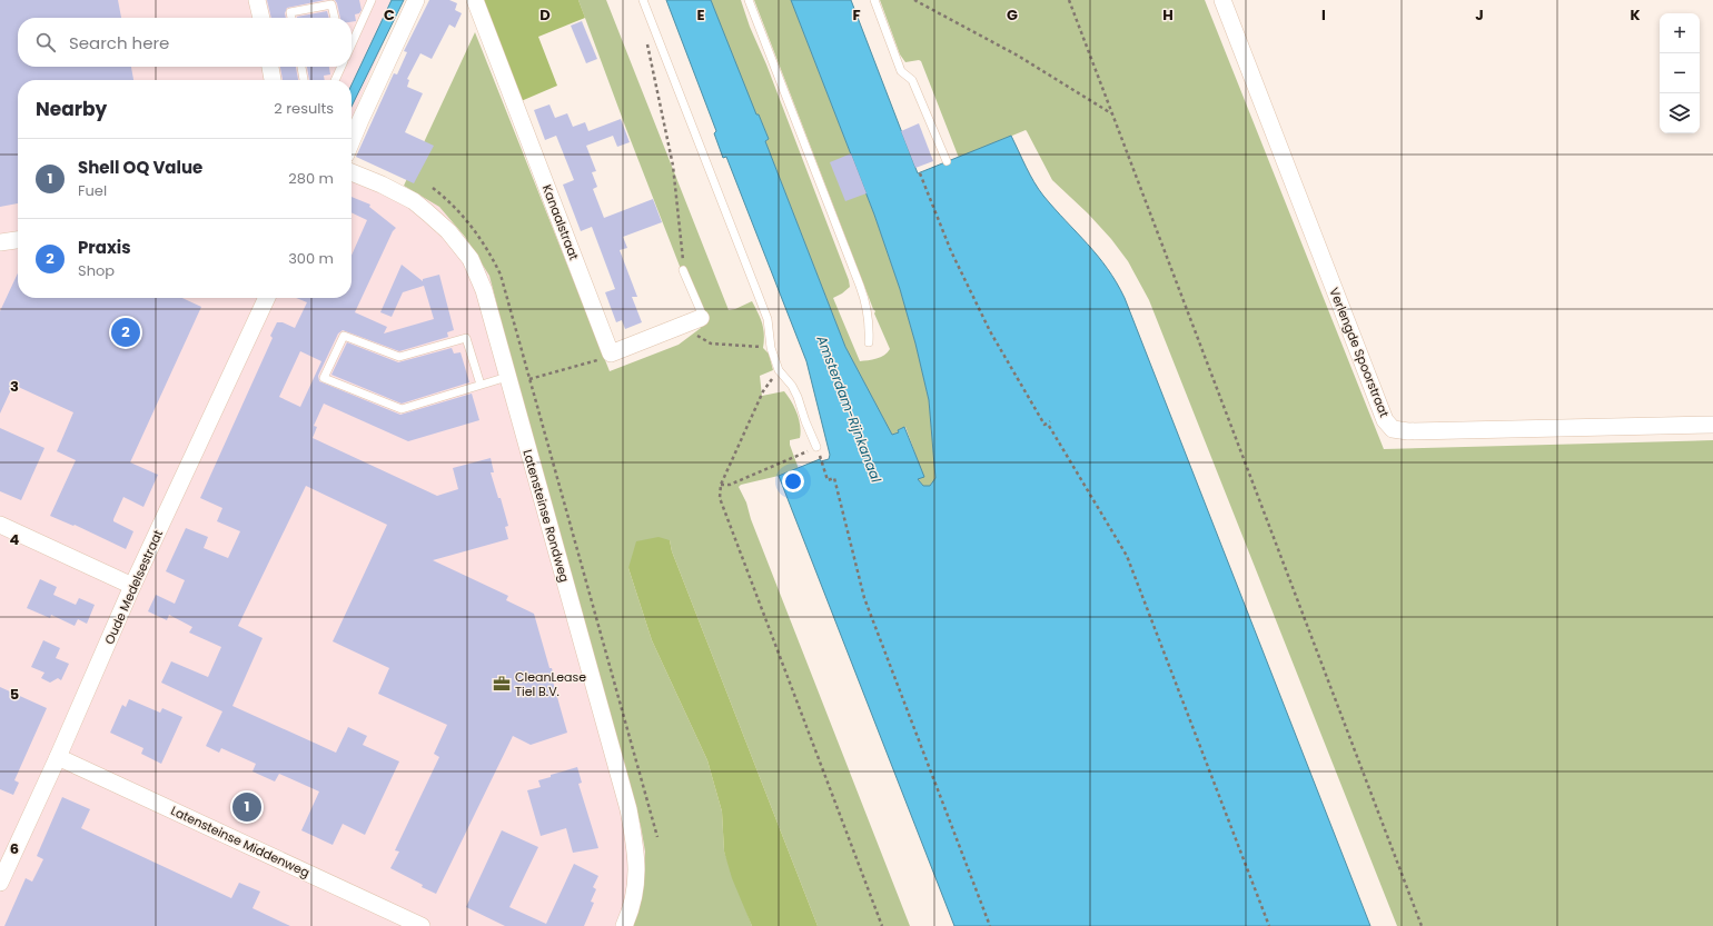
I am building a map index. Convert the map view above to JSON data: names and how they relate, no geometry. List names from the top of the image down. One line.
{"streets":{"street":["Kanaalstraat","Verlengde Spoorstraat","Latensteinse Rondweg","Oude Medelsestraat","Latensteinse Middenweg"]},"crossings":[["Oude Medelsestraat","Latensteinse Middenweg"]],"water":["Amsterdam-Rijnkanaal"],"places":{"office":["CleanLease Tiel B.V."]},"page":{"map_buttons":["+","−"],"search":"Search here","heading":["Nearby","2 results"],"list":[{"mark":"1","name":"Shell OQ Value","note":"Fuel","value":"280 m"},{"mark":"2","name":"Praxis","note":"Shop","value":"300 m"}],"pins":["2","1"]},"grid":{"columns":["C","D","E","F","G","H","I","J","K"],"rows":["3","4","5","6"]}}
